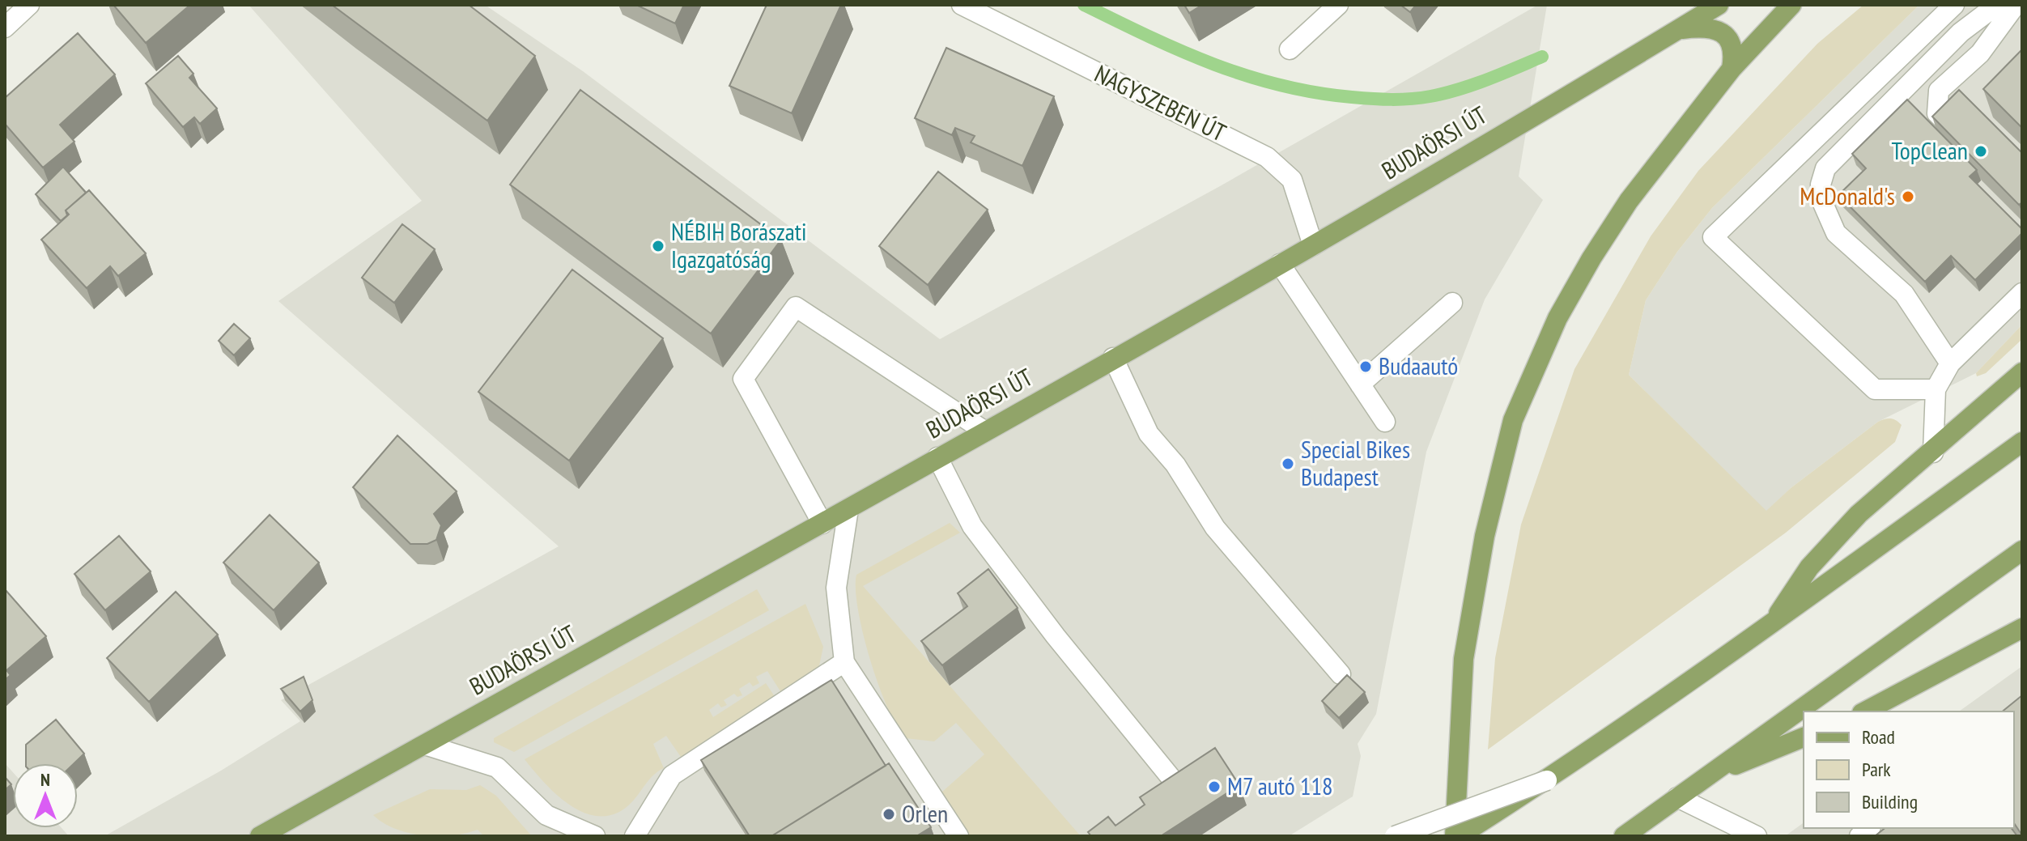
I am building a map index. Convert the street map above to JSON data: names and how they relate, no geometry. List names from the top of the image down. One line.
{"streets":{"main road":["BUDAÖRSI ÚT"],"street":["NAGYSZEBEN ÚT"]},"crossings":[["NAGYSZEBEN ÚT","BUDAÖRSI ÚT"]],"places":["TopClean","McDonald's","NÉBIH Borászati Igazgatóság","Budaautó","Special Bikes Budapest","M7 autó 118","Orlen"],"legend":["Road","Park","Building"],"north":"top"}
